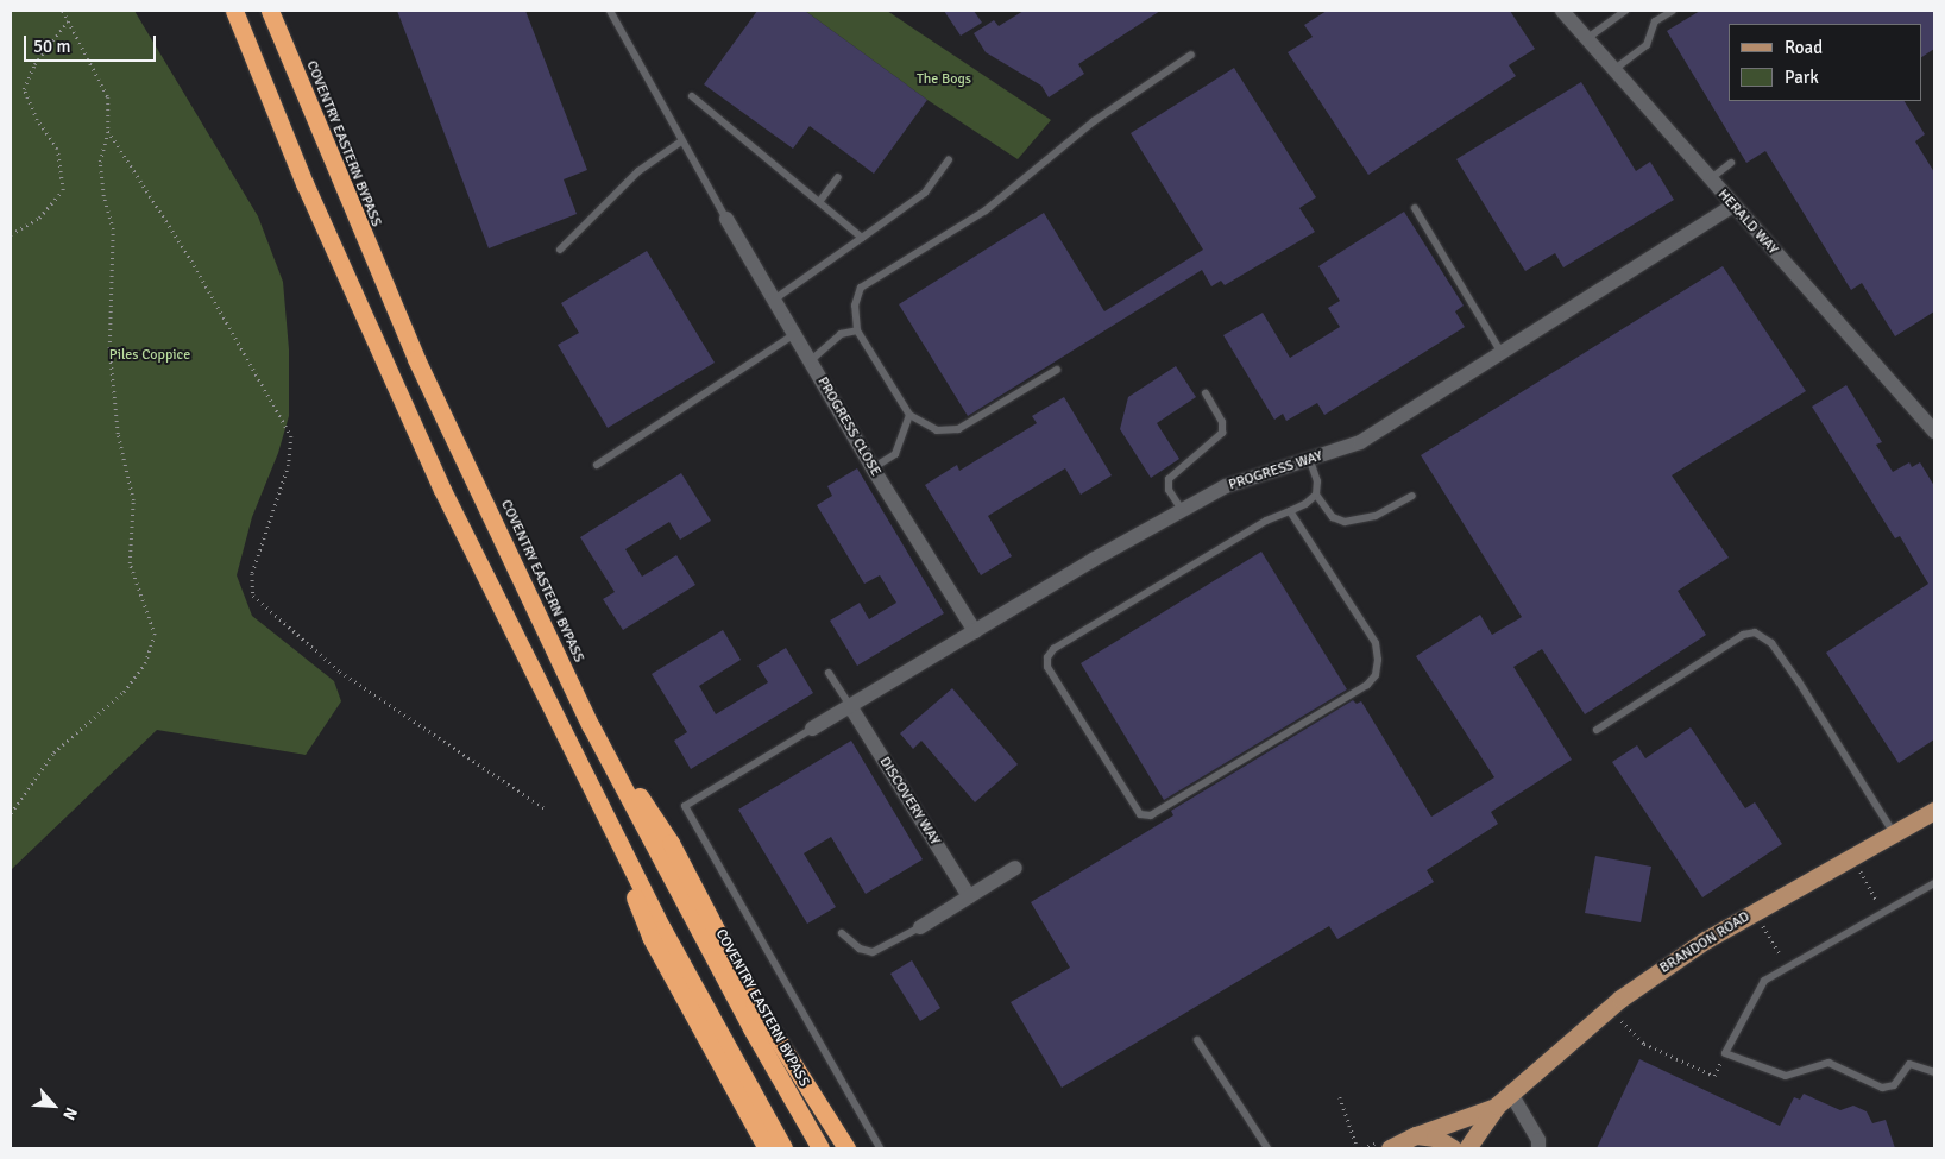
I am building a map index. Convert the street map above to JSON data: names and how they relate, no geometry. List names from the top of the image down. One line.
{"streets":{"highway":["COVENTRY EASTERN BYPASS"],"main road":["BRANDON ROAD"],"street":["HERALD WAY","PROGRESS CLOSE","PROGRESS WAY","DISCOVERY WAY"]},"crossings":[["HERALD WAY","PROGRESS WAY"],["PROGRESS CLOSE","PROGRESS WAY"],["PROGRESS WAY","DISCOVERY WAY"]],"parks":["The Bogs","Piles Coppice"],"legend":["Road","Park"],"scale_bar":"50 m","north":"bottom right"}
